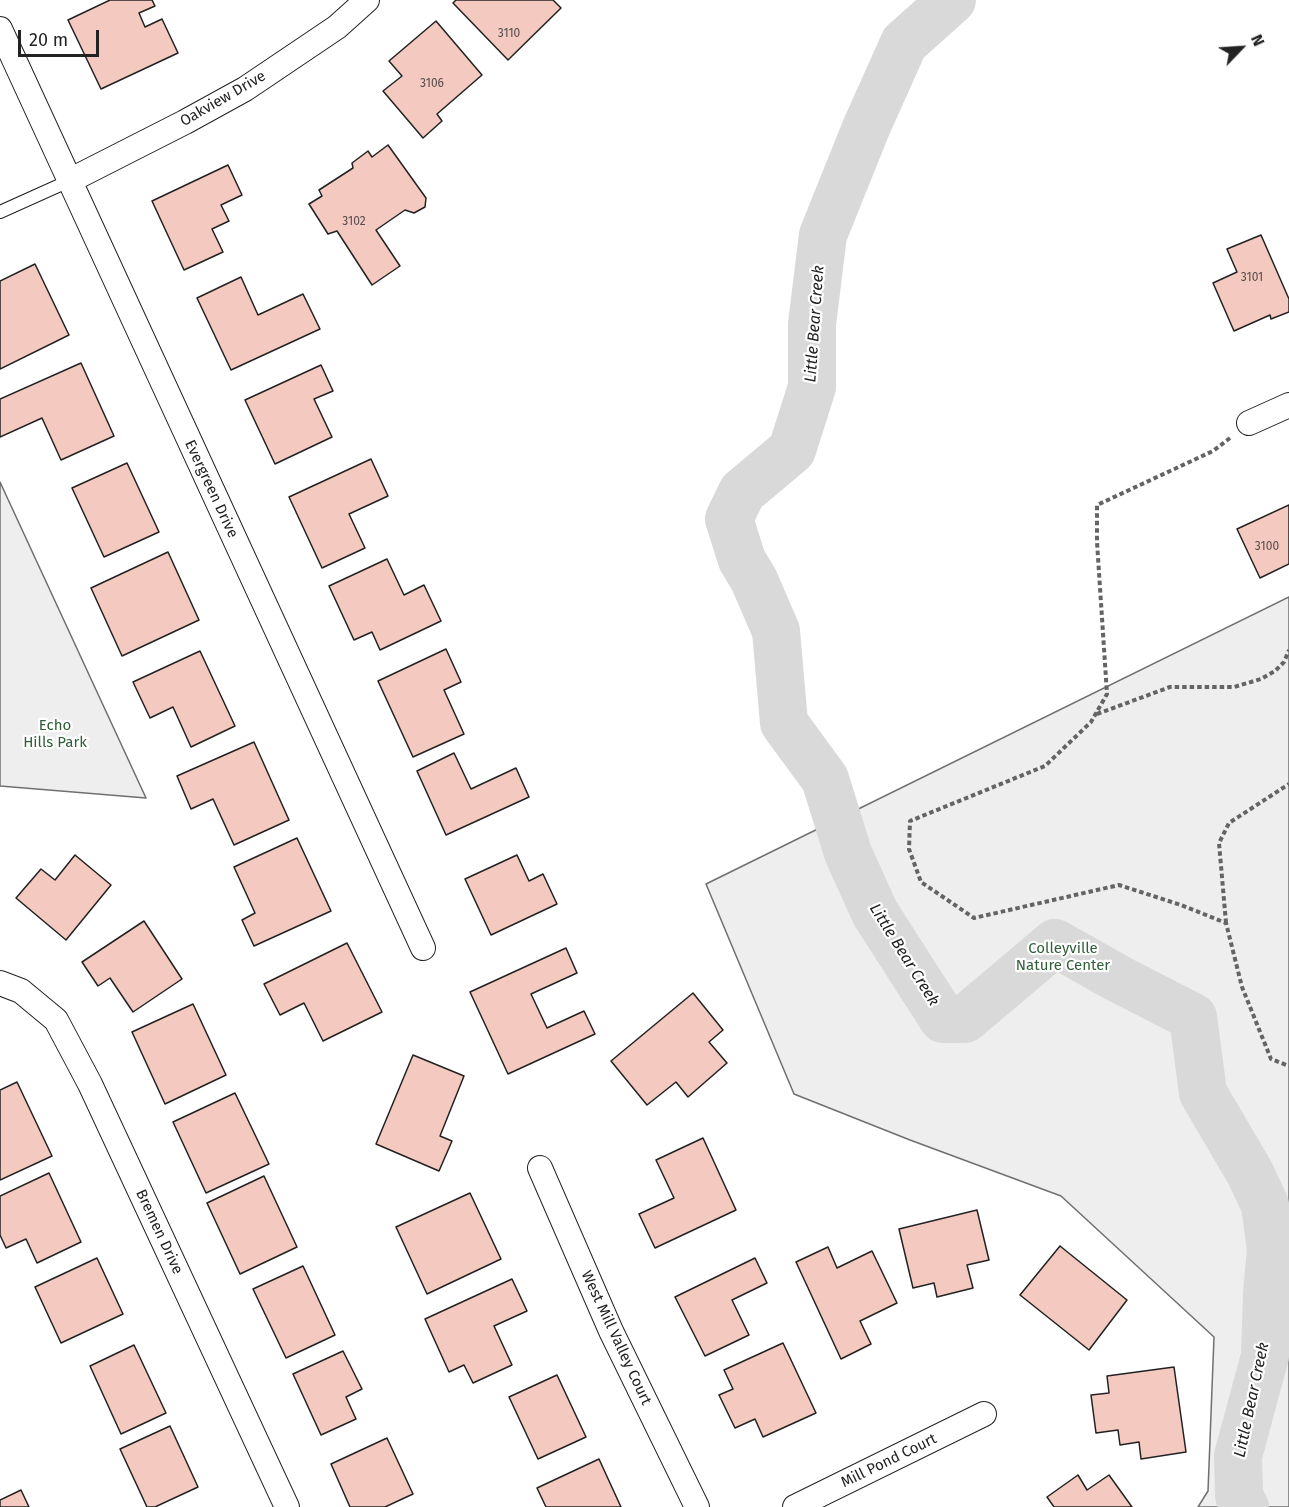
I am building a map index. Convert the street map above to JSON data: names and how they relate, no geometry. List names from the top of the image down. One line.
{"streets":{"street":["Oakview Drive","Evergreen Drive","Bremen Drive","West Mill Valley Court","Mill Pond Court"]},"crossings":[["Oakview Drive","Evergreen Drive"]],"water":["Little Bear Creek"],"parks":["Echo Hills Park","Colleyville Nature Center"],"house_numbers":["3110","3106","3102","3101","3100"],"scale_bar":"20 m","north":"top right"}
